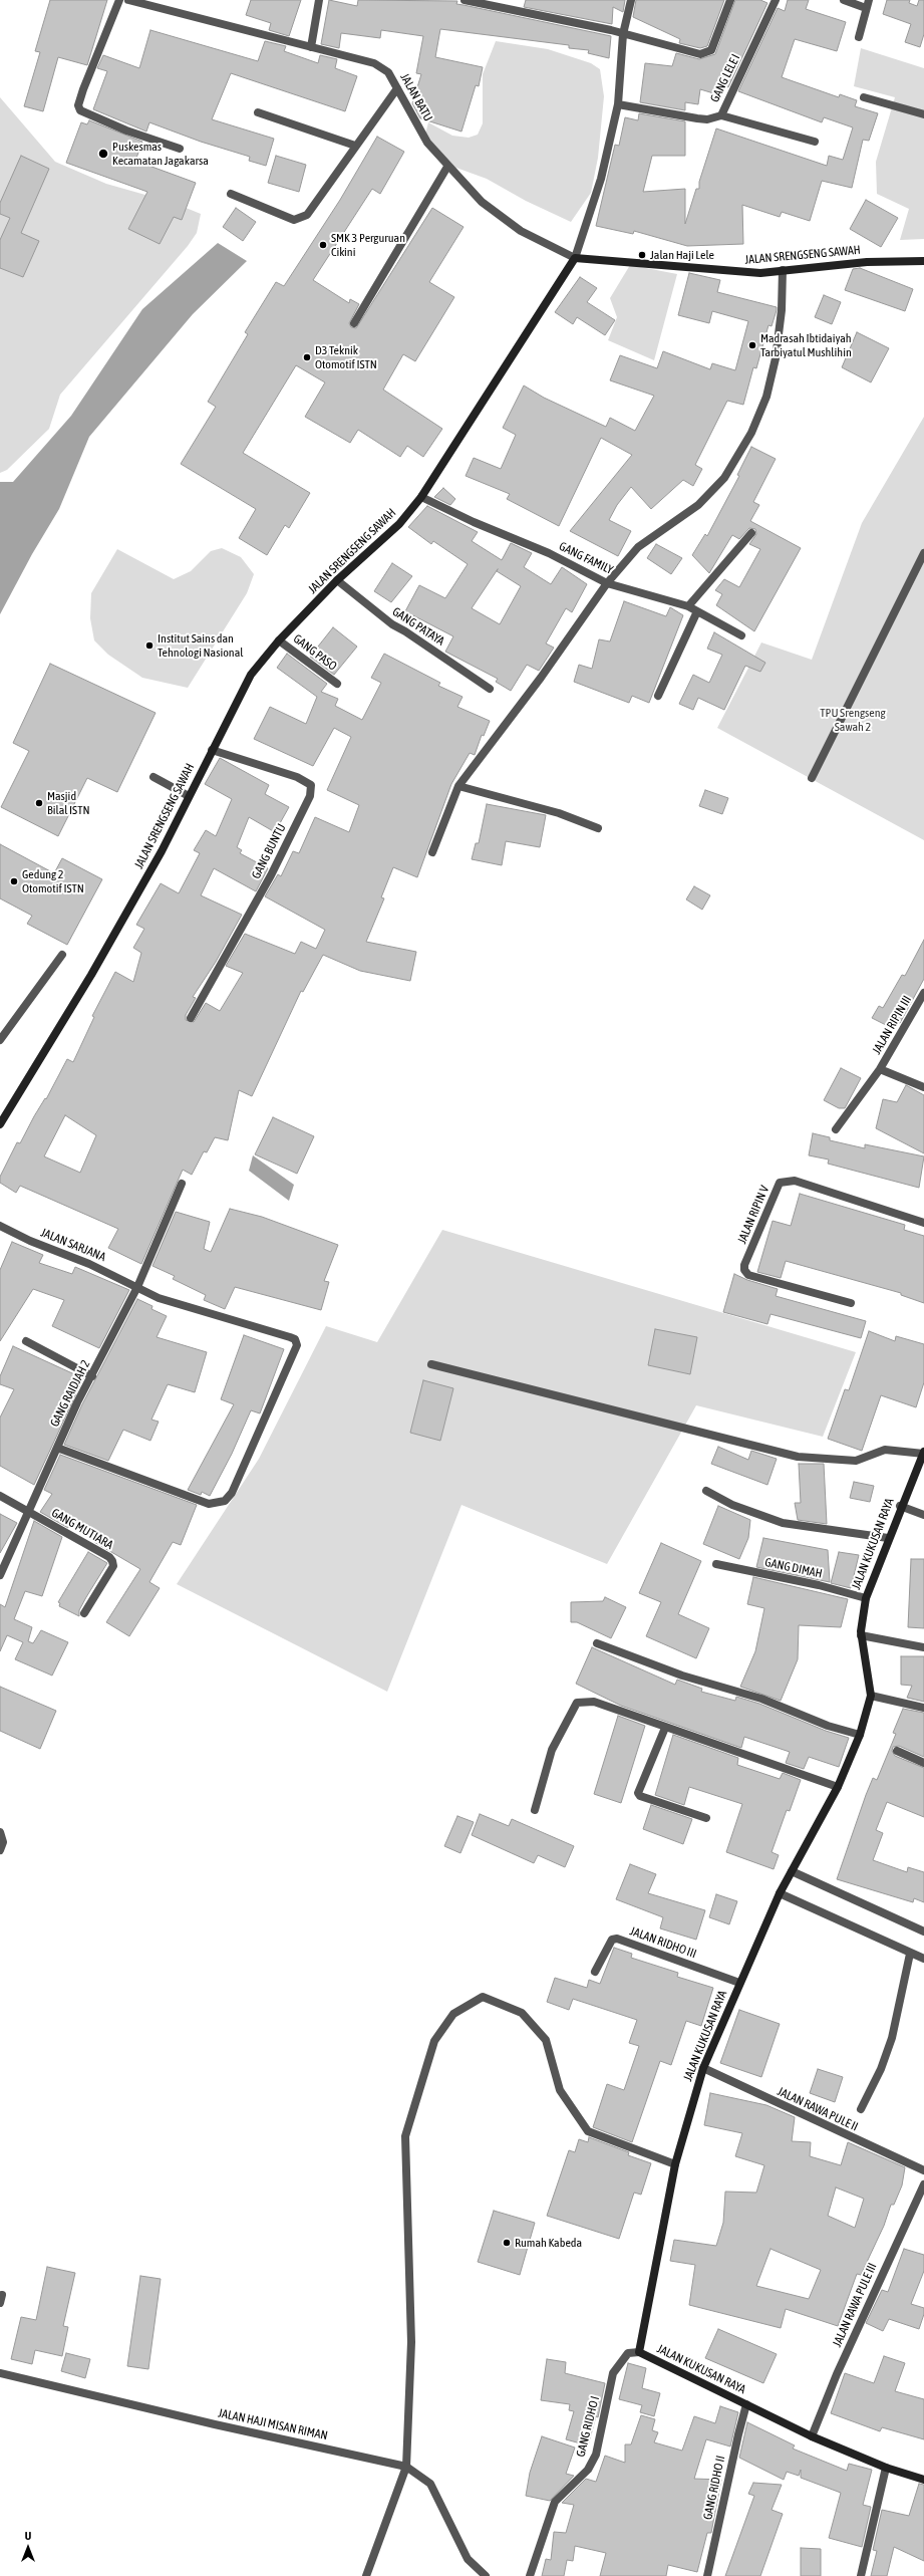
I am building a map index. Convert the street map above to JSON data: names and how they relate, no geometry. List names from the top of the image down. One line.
{"streets":{"street":["GANG LELE I","JALAN BATU","JALAN SRENGSENG SAWAH","GANG FAMILY","GANG PATAYA","GANG PASO","GANG BUNTU","JALAN RIPIN III","JALAN RIPIN V","JALAN SARJANA","GANG RAIDJAH 2","GANG MUTIARA","JALAN KUKUSAN RAYA","GANG DIMAH","JALAN RIDHO III","JALAN RAWA PULE II","JALAN RAWA PULE III","JALAN HAJI MISAN RIMAN","GANG RIDHO I","GANG RIDHO II"]},"crossings":[["JALAN BATU","JALAN SRENGSENG SAWAH"],["JALAN SRENGSENG SAWAH","GANG FAMILY"],["JALAN SRENGSENG SAWAH","GANG PATAYA"],["JALAN SRENGSENG SAWAH","GANG PASO"],["JALAN SRENGSENG SAWAH","GANG BUNTU"],["JALAN SARJANA","GANG RAIDJAH 2"],["GANG RAIDJAH 2","GANG MUTIARA"],["JALAN KUKUSAN RAYA","GANG DIMAH"],["JALAN KUKUSAN RAYA","JALAN RIDHO III"],["JALAN KUKUSAN RAYA","JALAN RAWA PULE II"],["JALAN KUKUSAN RAYA","JALAN RAWA PULE III"],["JALAN KUKUSAN RAYA","GANG RIDHO I"],["JALAN KUKUSAN RAYA","GANG RIDHO II"]],"parks":["TPU Srengseng Sawah 2"],"places":["Puskesmas Kecamatan Jagakarsa","SMK 3 Perguruan Cikini","Jalan Haji Lele","Madrasah Ibtidaiyah Tarbiyatul Mushlihin","D3 Teknik Otomotif ISTN","Institut Sains dan Tehnologi Nasional","Masjid Bilal ISTN","Gedung 2 Otomotif ISTN","Rumah Kabeda"],"north":"top"}
